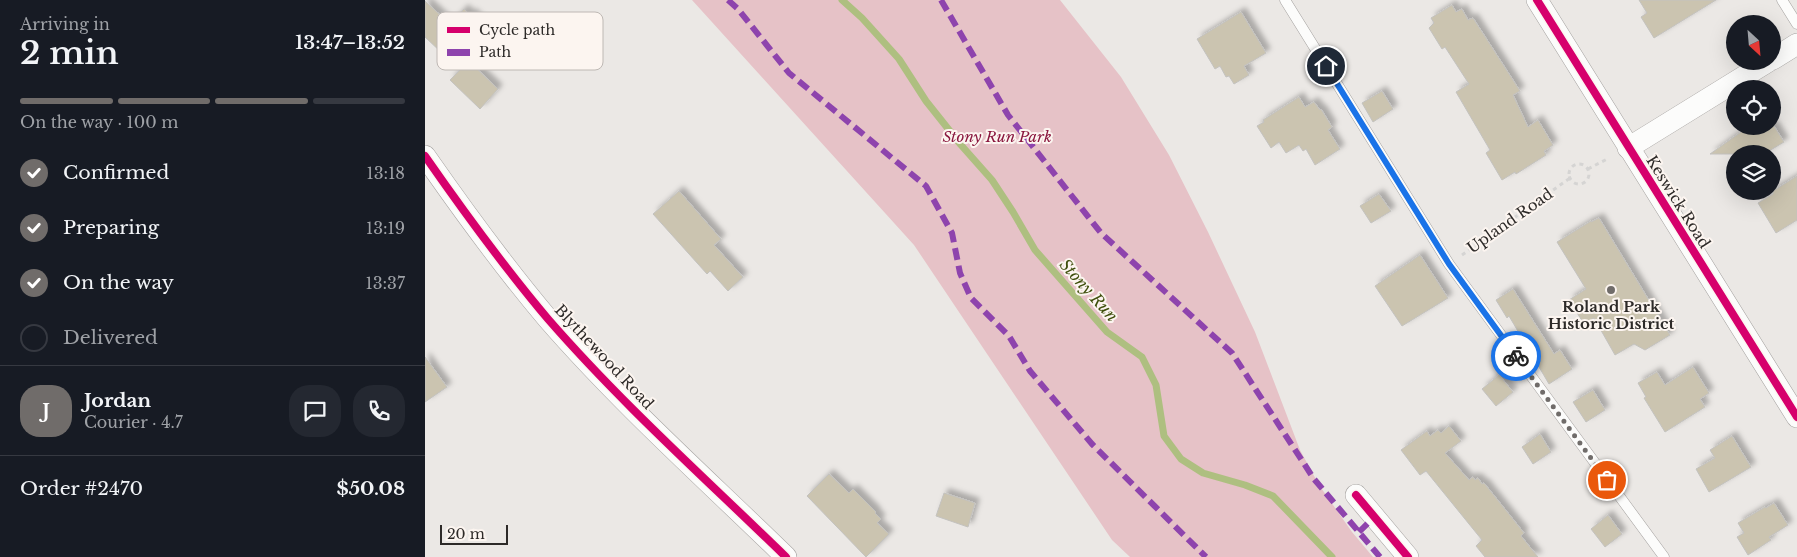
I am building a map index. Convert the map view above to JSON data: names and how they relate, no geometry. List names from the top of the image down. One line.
{"streets":{"street":["Keswick Road","Blythewood Road"],"path":["Upland Road"]},"water":["Stony Run"],"parks":["Stony Run Park"],"places":["Roland Park Historic District"],"legend":["Cycle path","Path"],"scale_bar":"20 m","north":"bottom right","page":{"heading":["2 min","Arriving in","13:47–13:52"],"panel":["Jordan","Courier · 4.7","Order #2470","$50.08"],"bar":"On the way · 100 m","list":[["Confirmed","13:18"],["Preparing","13:19"],["On the way","13:37"],"Delivered"],"round":"J","scale":"20 m"}}
